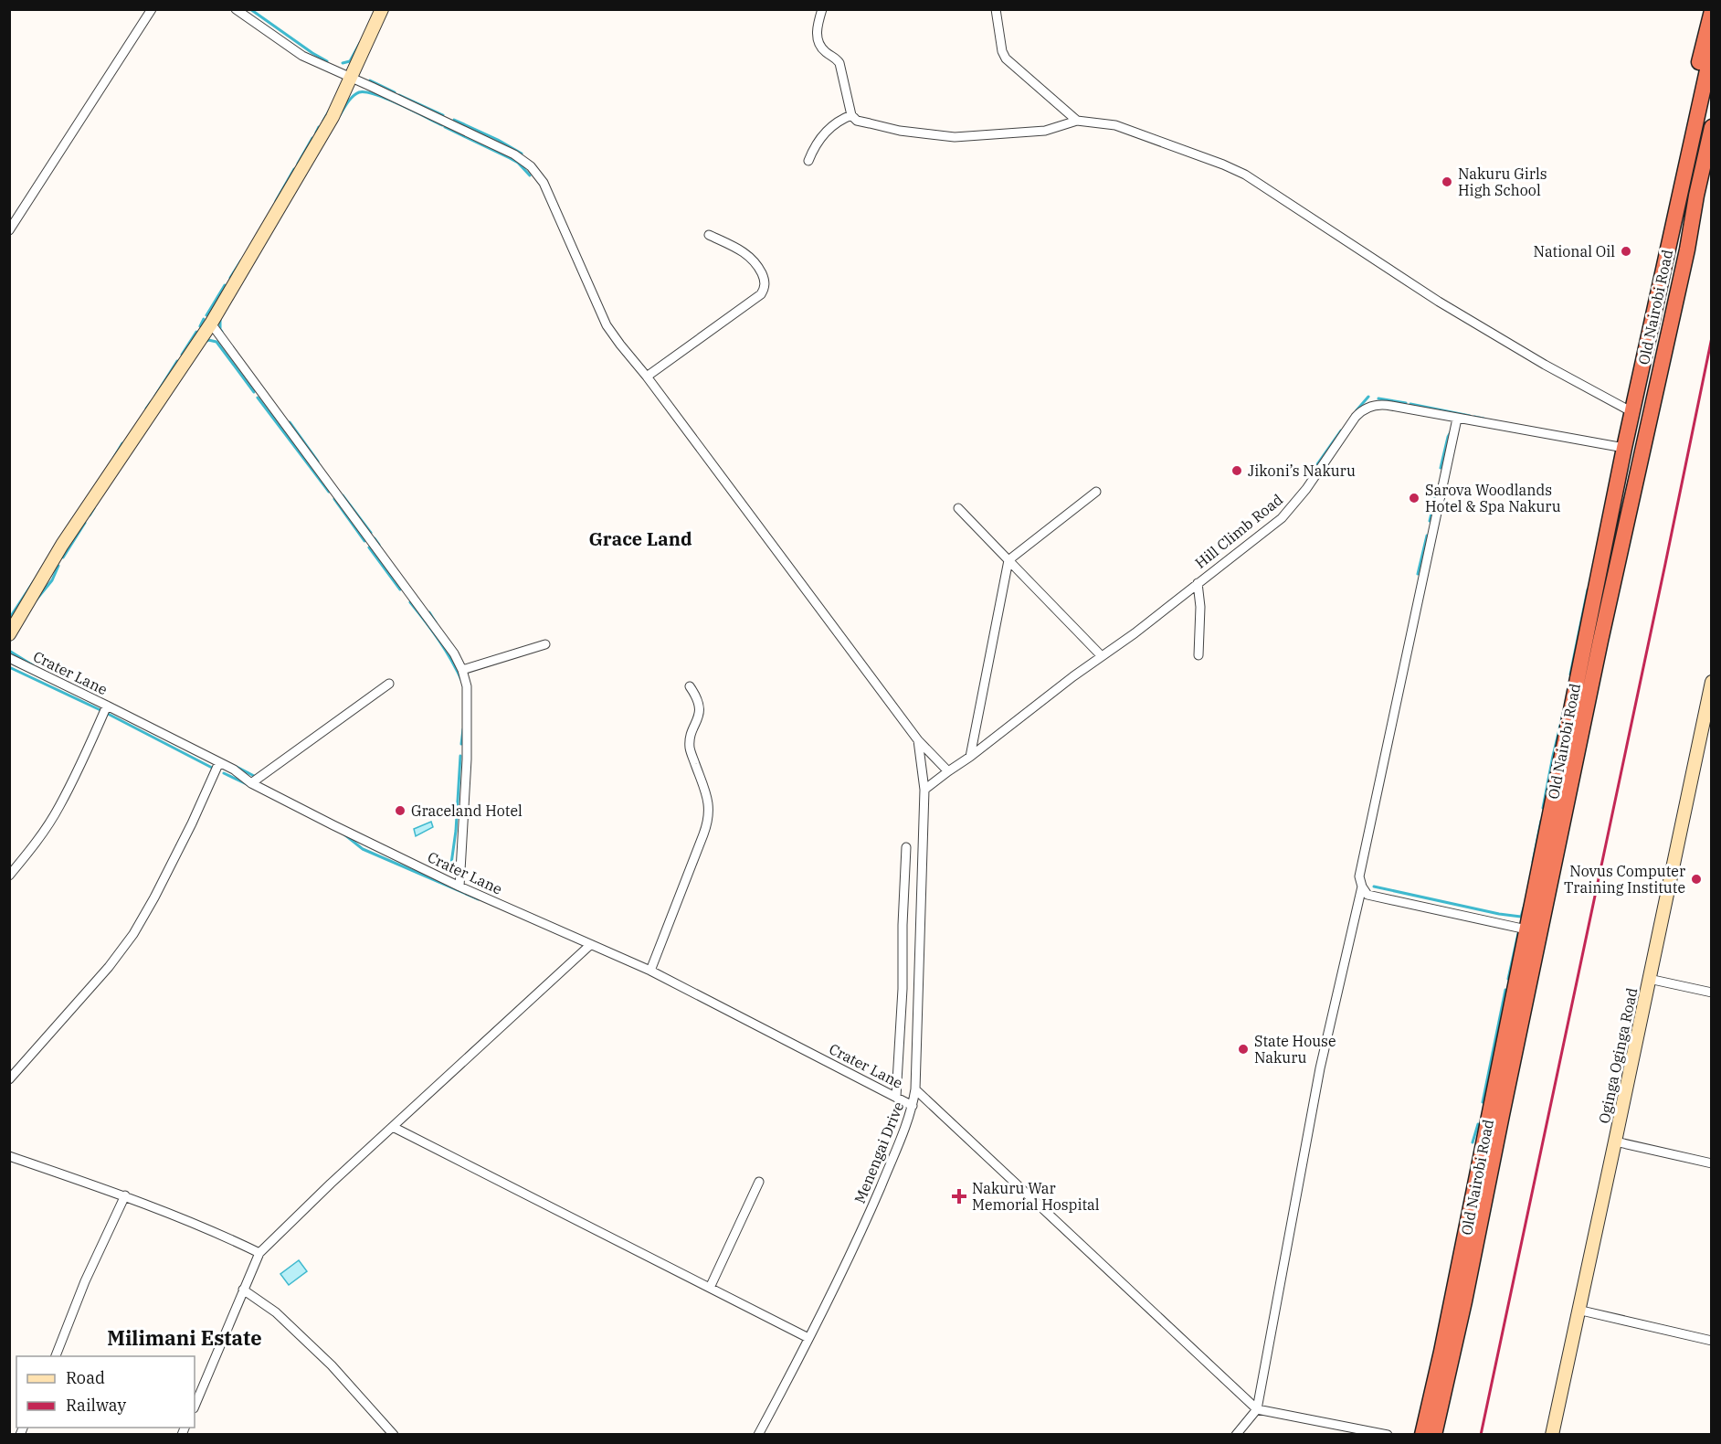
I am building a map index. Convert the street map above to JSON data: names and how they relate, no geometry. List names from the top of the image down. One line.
{"streets":{"highway":["Old Nairobi Road"],"street":["Hill Climb Road","Crater Lane","Oginga Oginga Road","Menengai Drive"]},"crossings":[["Old Nairobi Road","Hill Climb Road"],["Hill Climb Road","Menengai Drive"],["Crater Lane","Menengai Drive"]],"districts":["Grace Land","Milimani Estate"],"places":{"other":["Nakuru Girls High School","National Oil","Jikoni’s Nakuru","Sarova Woodlands Hotel & Spa Nakuru","Graceland Hotel","Novus Computer Training Institute","State House Nakuru"],"health":["Nakuru War Memorial Hospital"]},"legend":["Road","Railway"]}
